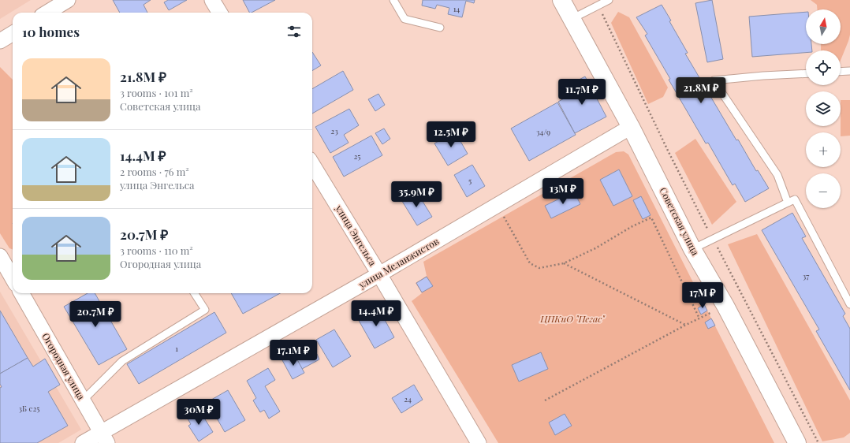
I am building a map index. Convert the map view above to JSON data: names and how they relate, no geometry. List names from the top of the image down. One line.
{"streets":{"main road":["Советская улица"],"street":["улица Энгельса","улица Меланжистов","Огородная улица"]},"crossings":[["Советская улица","улица Меланжистов"],["улица Энгельса","улица Меланжистов"],["улица Меланжистов","Огородная улица"]],"parks":["ЦПКиО \"Пегас\""],"house_numbers":["14","23","34/9","25","5","37","1","24","3Б с25"],"north":"top","page":{"map_buttons":["+","−"],"heading":"10 homes","list":[{"name":"21.8M ₽","note":"3 rooms · 101 m² · Советская улица"},{"name":"14.4M ₽","note":"2 rooms · 76 m² · улица Энгельса"},{"name":"20.7M ₽","note":"3 rooms · 110 m² · Огородная улица"}],"price":["21.8M ₽","11.7M ₽","12.5M ₽","13M ₽","35.9M ₽","17M ₽","14.4M ₽","20.7M ₽","17.1M ₽","30M ₽"]}}
